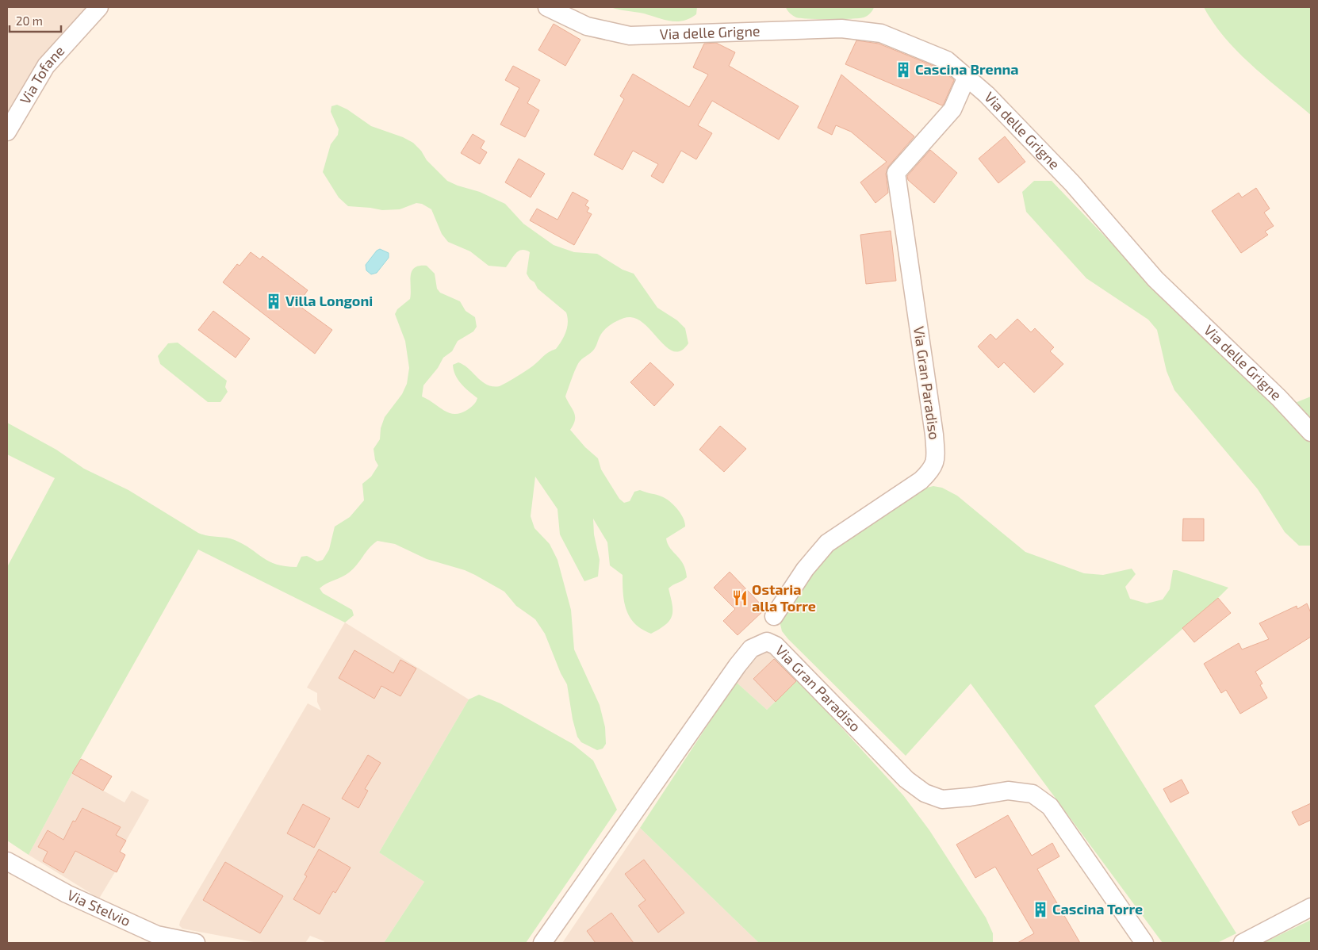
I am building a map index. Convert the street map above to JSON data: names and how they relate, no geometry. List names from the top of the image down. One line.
{"streets":{"street":["Via delle Grigne","Via Tofane","Via Gran Paradiso","Via Stelvio"]},"crossings":[["Via delle Grigne","Via Gran Paradiso"]],"places":{"building":["Cascina Brenna","Villa Longoni","Cascina Torre"],"restaurant":["Ostaria alla Torre"]},"scale_bar":"20 m"}
